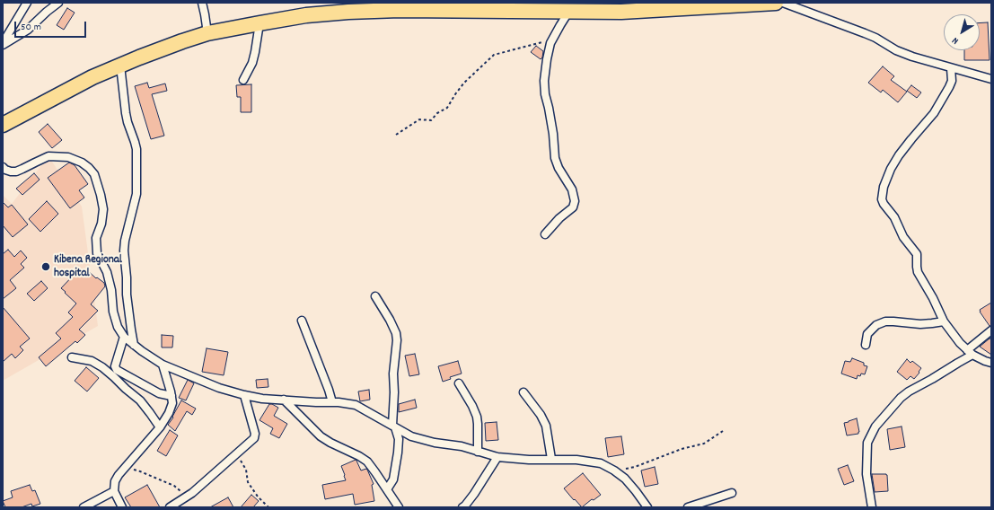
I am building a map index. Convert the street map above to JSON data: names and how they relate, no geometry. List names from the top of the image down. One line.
{"places":["Kibena Regional hospital"],"scale_bar":"50 m","north":"bottom left"}
